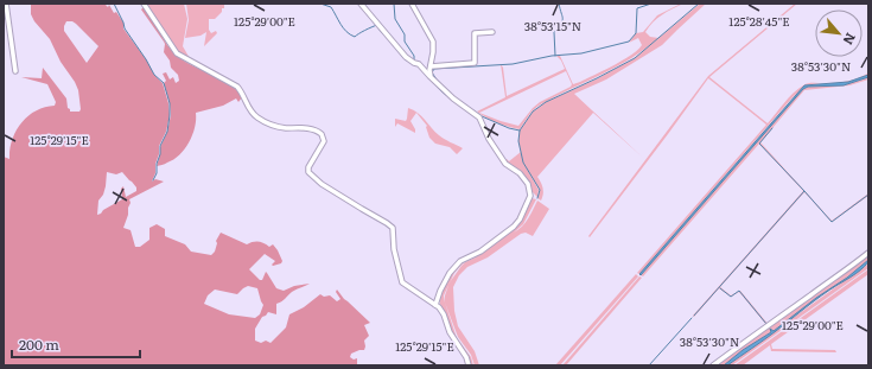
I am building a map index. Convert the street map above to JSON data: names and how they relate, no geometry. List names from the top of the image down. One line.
{"scale_bar":"200 m","north":"bottom right","coordinates":["125°29'00\"E","125°28'45\"E","38°53'15\"N","38°53'30\"N","125°29'15\"E"]}
